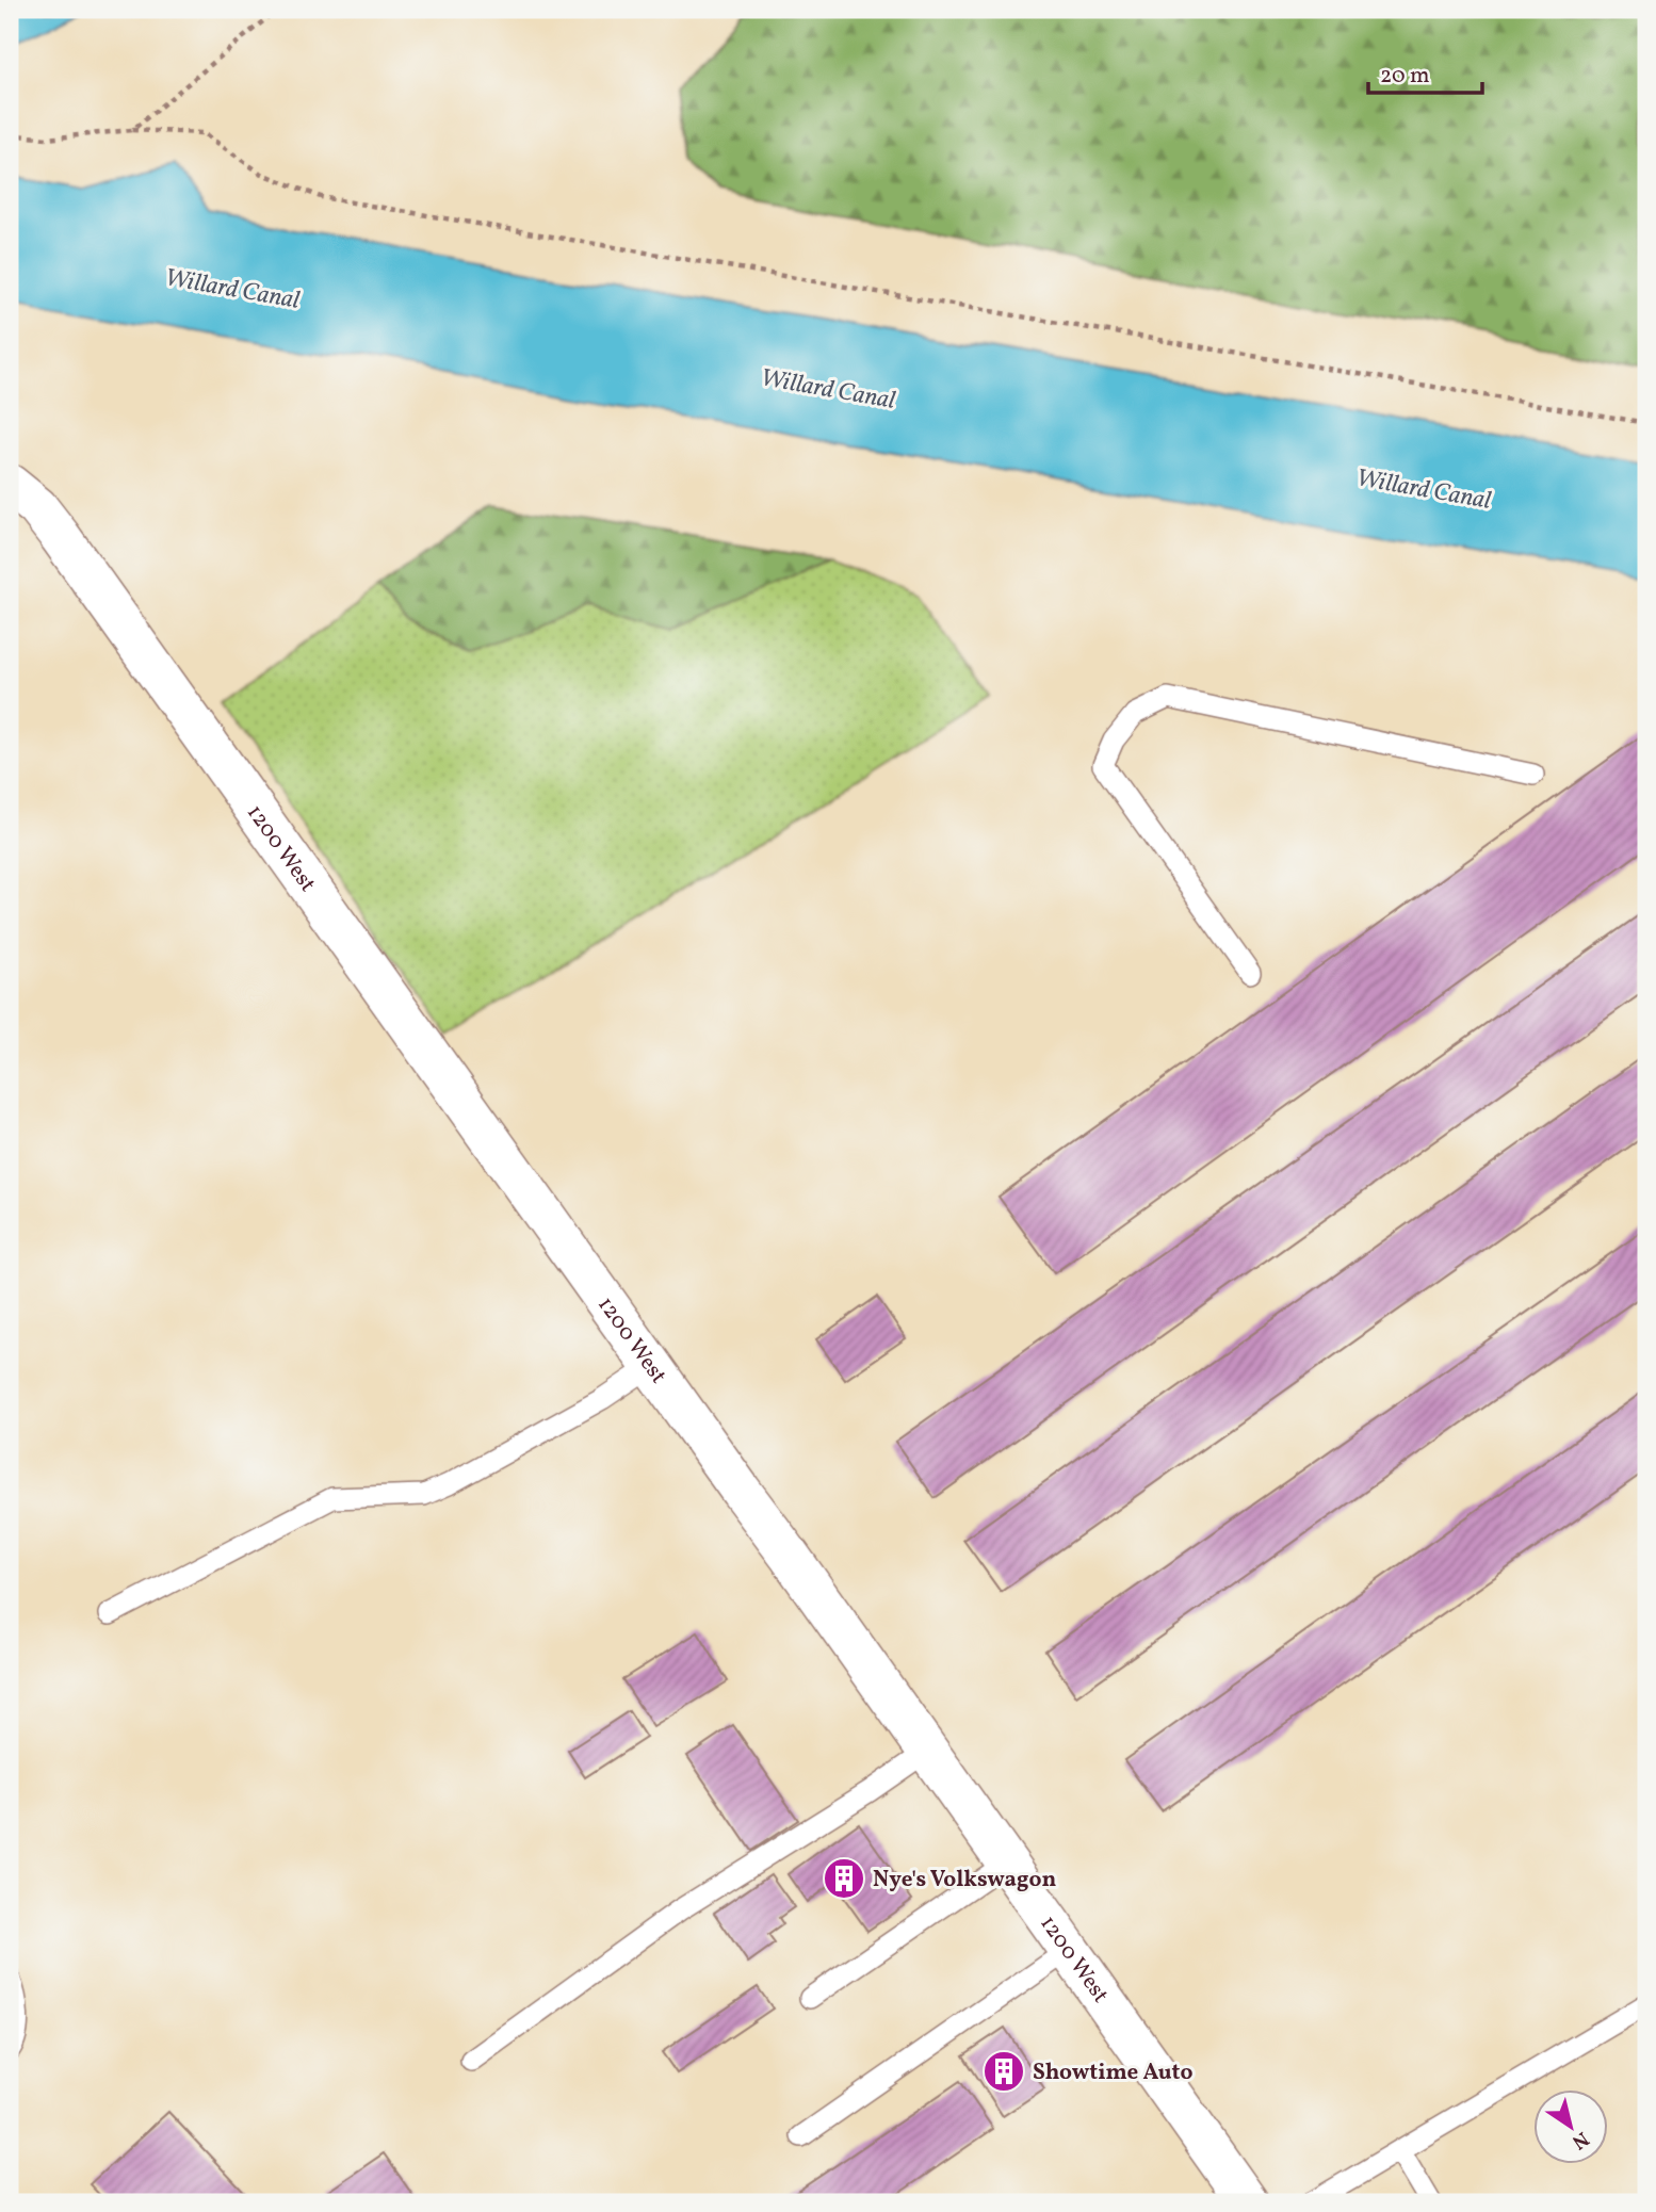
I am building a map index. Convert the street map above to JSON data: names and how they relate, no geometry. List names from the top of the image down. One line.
{"streets":{"street":["1200 West"]},"water":["Willard Canal"],"places":{"building":["Nye's Volkswagon","Showtime Auto"]},"scale_bar":"20 m","north":"bottom right"}
